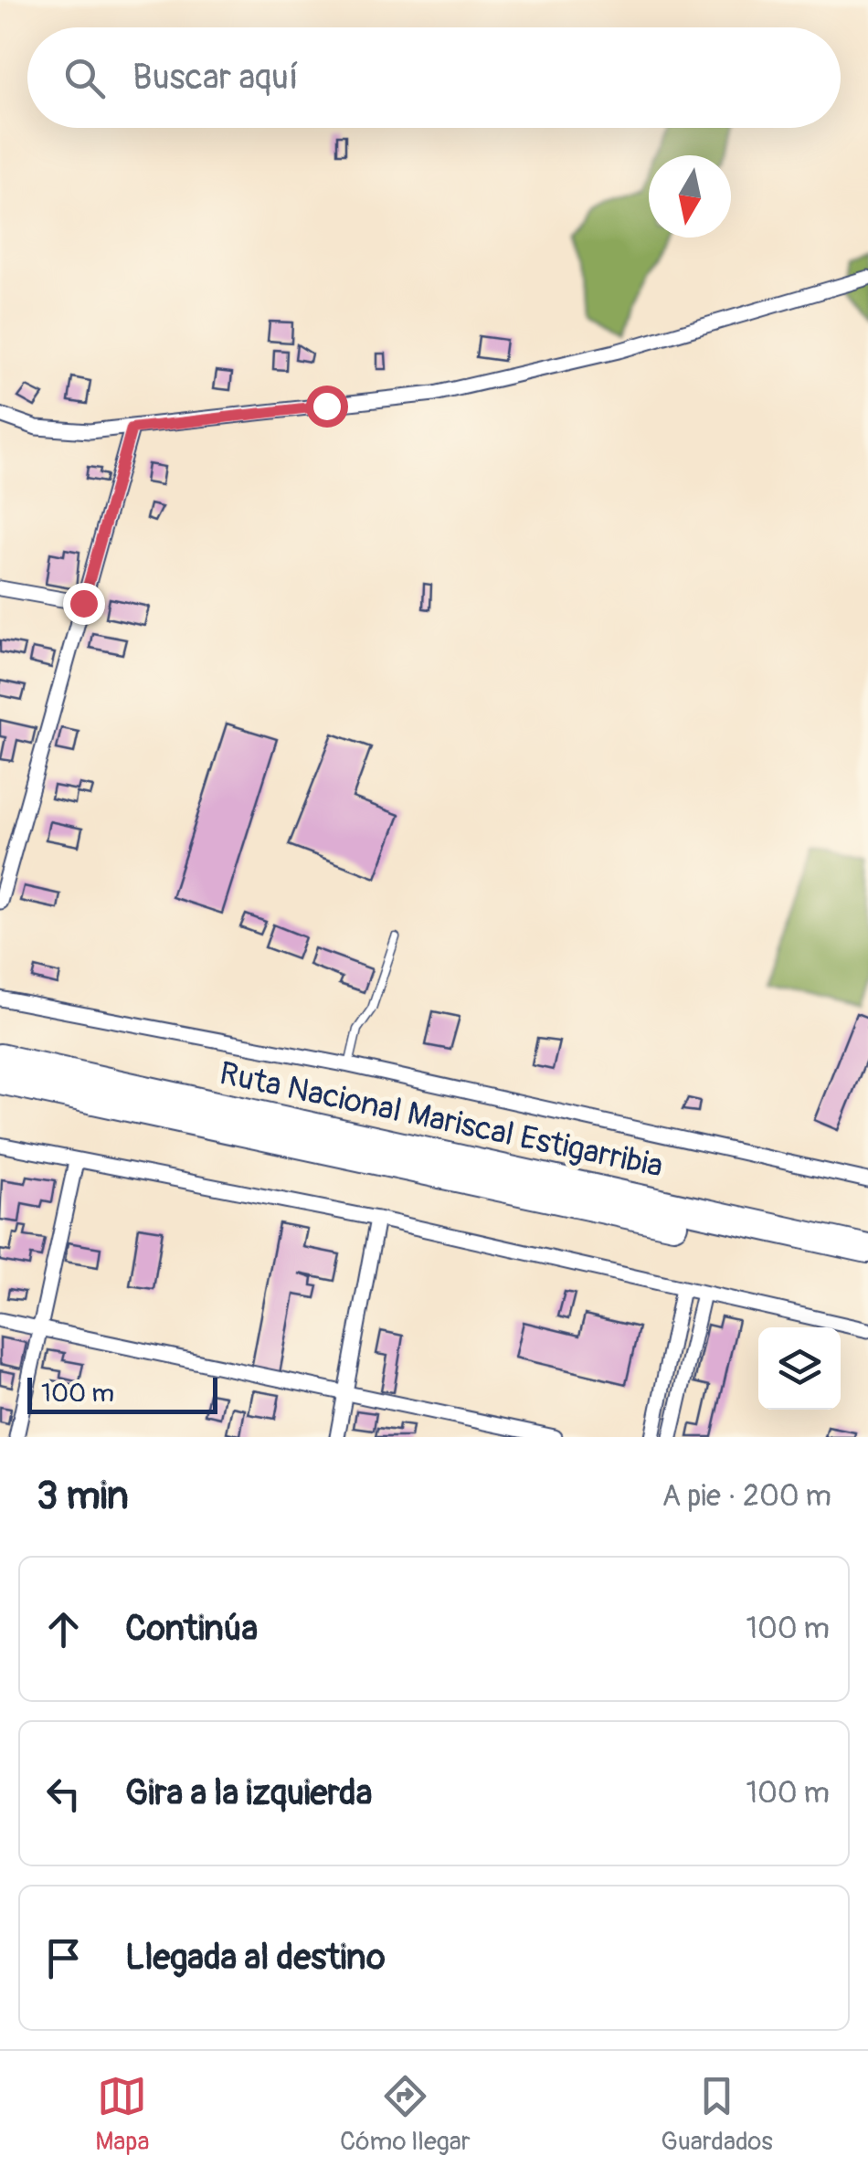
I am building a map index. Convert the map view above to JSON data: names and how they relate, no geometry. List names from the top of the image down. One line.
{"streets":{"highway":["Ruta Nacional Mariscal Estigarribia"]},"scale_bar":"100 m","north":"bottom","page":{"search":"Buscar aquí","scale":"100 m","heading":["3 min","A pie · 200 m"],"list":[["Continúa","100 m"],["Gira a la izquierda","100 m"],"Llegada al destino"],"nav":["Mapa","Cómo llegar","Guardados"]}}
